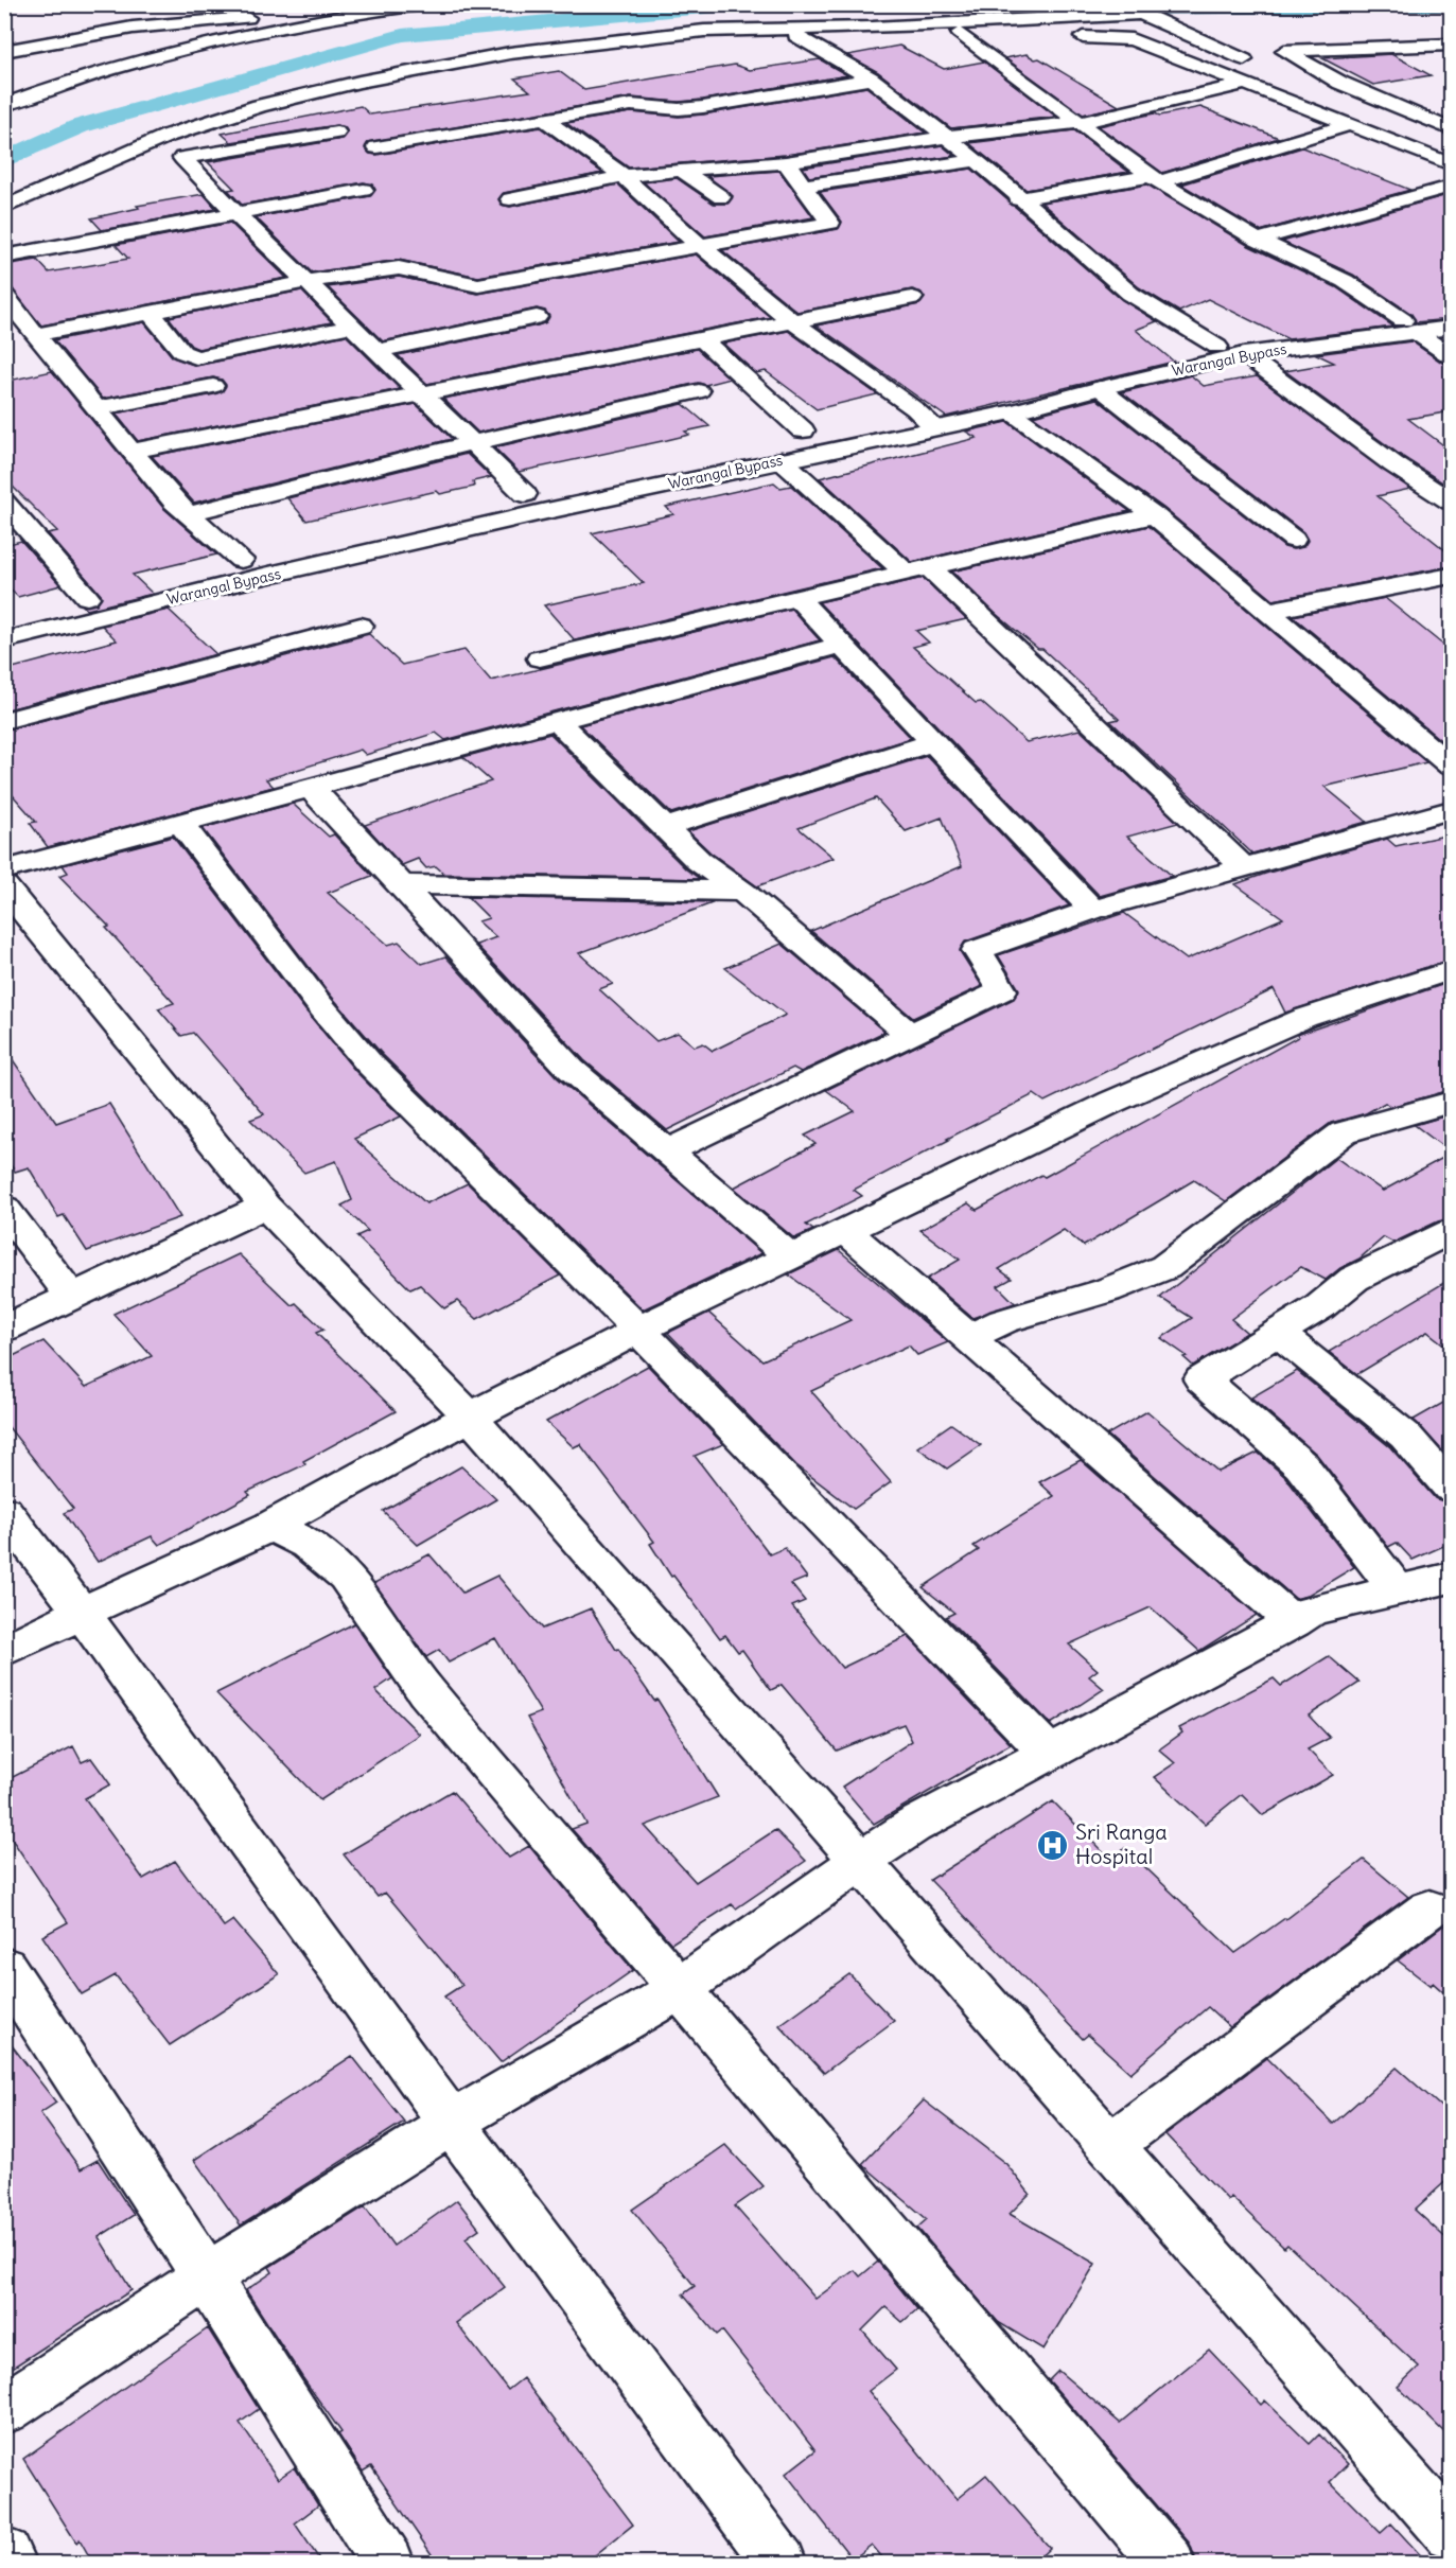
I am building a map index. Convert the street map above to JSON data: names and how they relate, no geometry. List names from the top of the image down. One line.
{"streets":{"street":["Warangal Bypass"]},"places":{"hospital":["Sri Ranga Hospital"]}}
